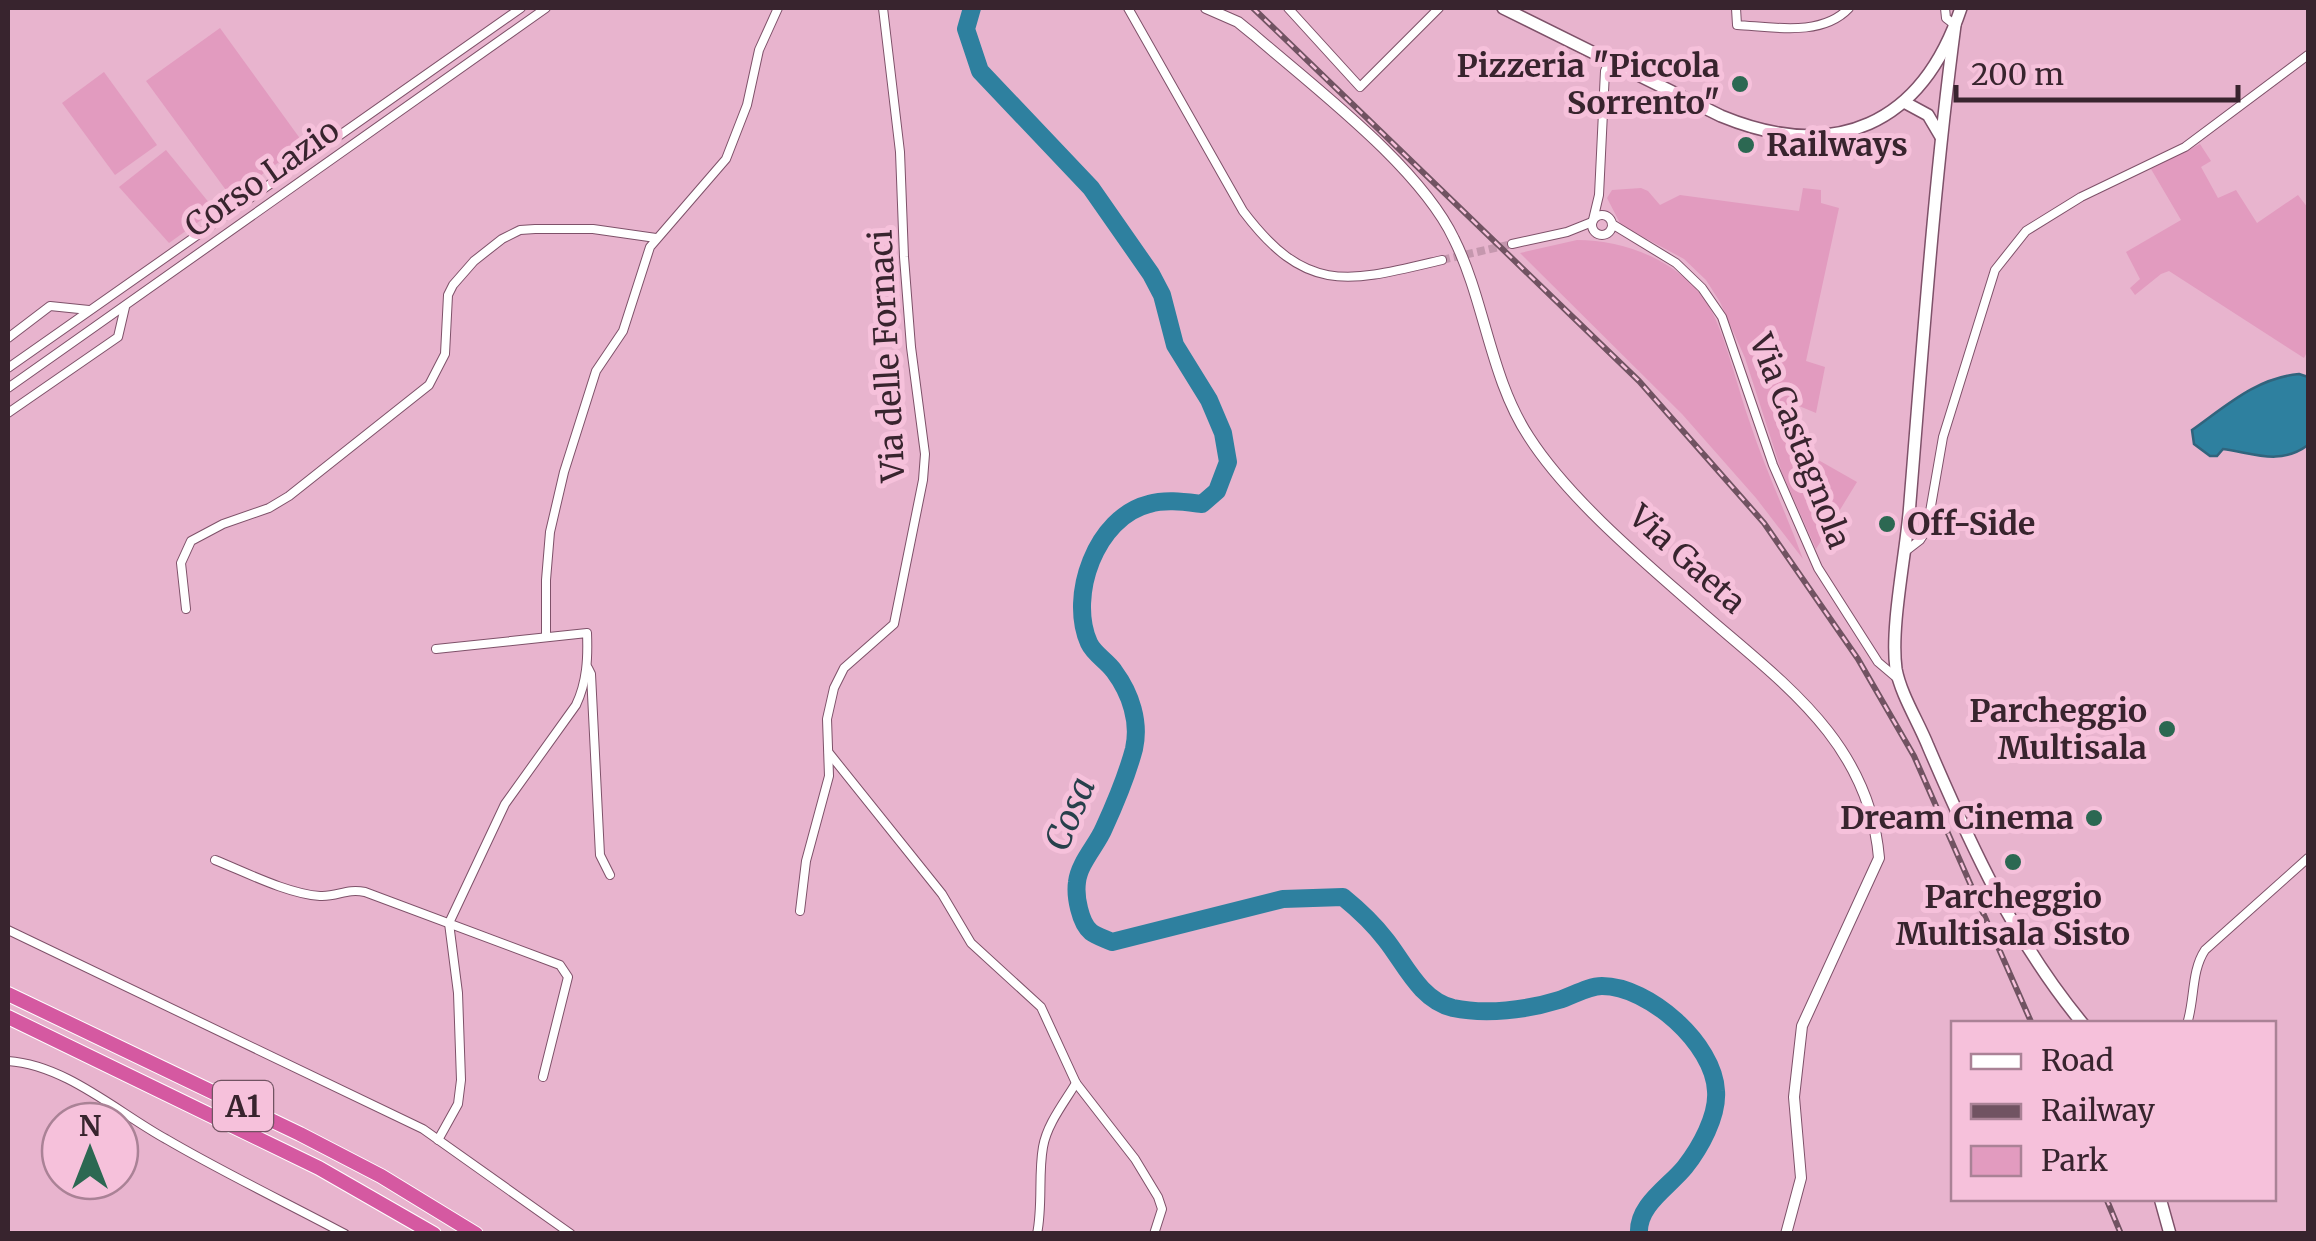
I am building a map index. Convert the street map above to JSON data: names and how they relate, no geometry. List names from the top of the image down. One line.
{"streets":{"highway":["A1"],"street":["Corso Lazio","Via delle Fornaci","Via Castagnola","Via Gaeta"]},"water":["Cosa"],"places":["Pizzeria \"Piccola Sorrento\"","Railways","Off-Side","Parcheggio Multisala","Dream Cinema","Parcheggio Multisala Sisto"],"legend":["Road","Railway","Park"],"scale_bar":"200 m","north":"top"}
